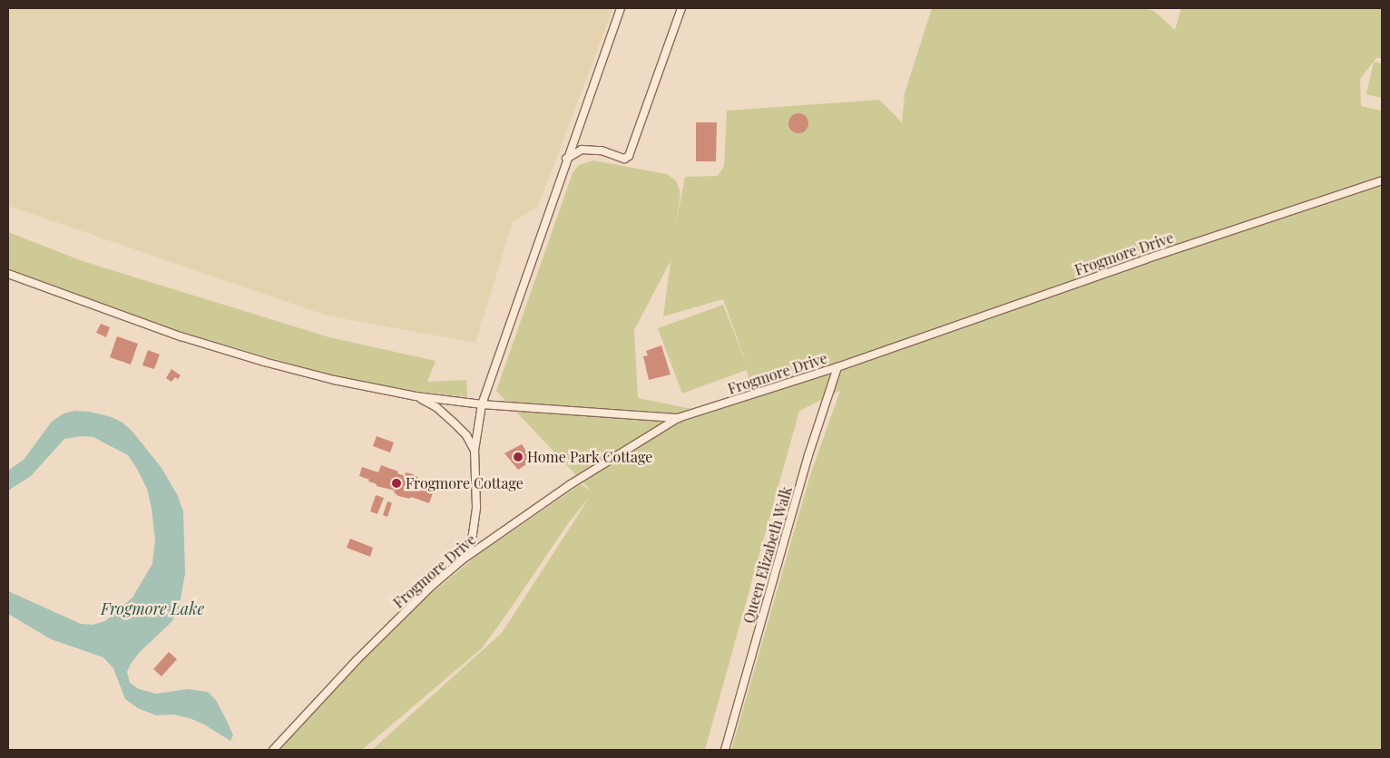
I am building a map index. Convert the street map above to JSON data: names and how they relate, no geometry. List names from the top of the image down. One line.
{"streets":{"lane":["Frogmore Drive","Queen Elizabeth Walk"]},"crossings":[["Frogmore Drive","Queen Elizabeth Walk"]],"water":["Frogmore Lake"],"places":["Home Park Cottage","Frogmore Cottage"]}
